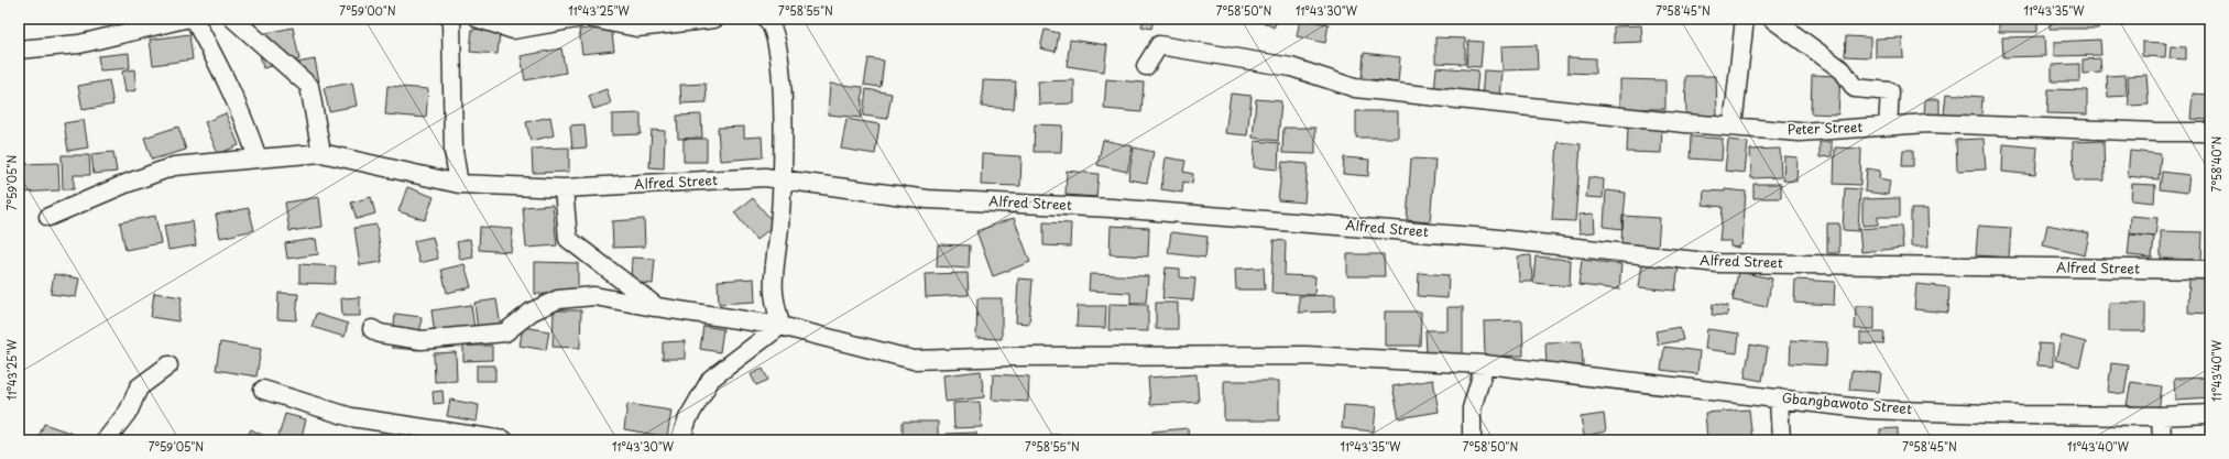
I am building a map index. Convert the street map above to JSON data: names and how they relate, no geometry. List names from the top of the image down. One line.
{"streets":{"street":["Peter Street","Alfred Street","Gbangbawoto Street"]},"coordinates":["7°59'00\"N","11°43'25\"W","7°58'55\"N","7°58'50\"N","11°43'30\"W","7°58'45\"N","11°43'35\"W","7°58'40\"N","7°59'05\"N","11°43'40\"W"]}
